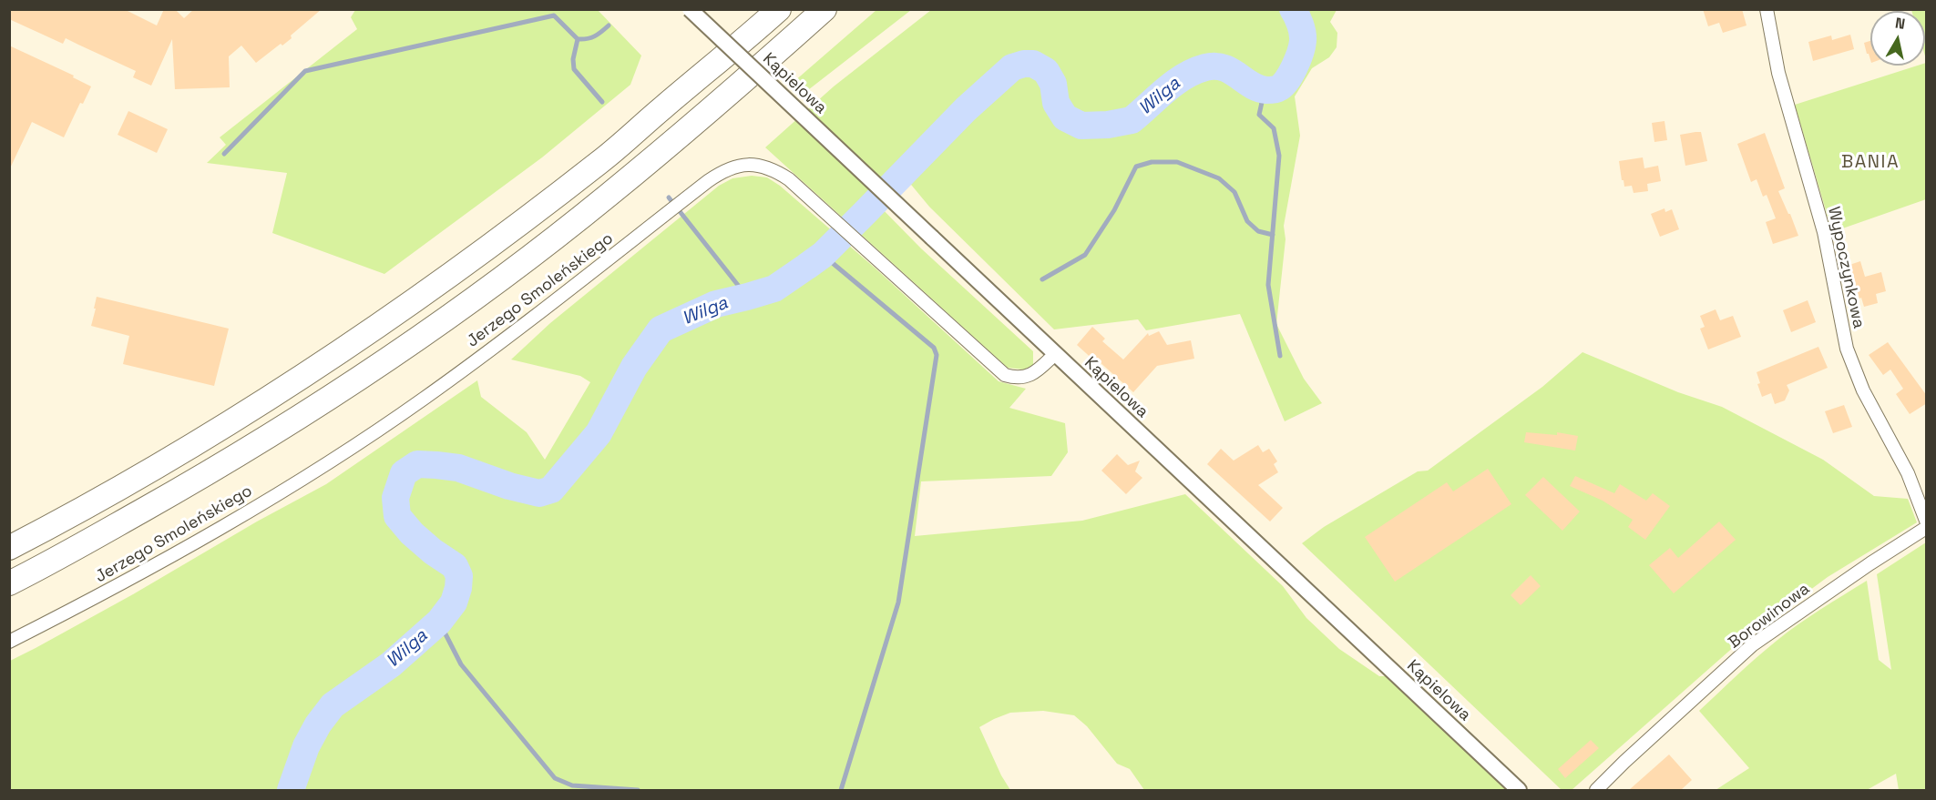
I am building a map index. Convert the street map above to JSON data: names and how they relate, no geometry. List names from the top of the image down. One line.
{"streets":{"street":["Kąpielowa","Wypoczynkowa","Jerzego Smoleńskiego","Borowinowa"]},"crossings":[["Kąpielowa","Jerzego Smoleńskiego"]],"districts":["BANIA"],"water":["Wilga"],"north":"top"}
